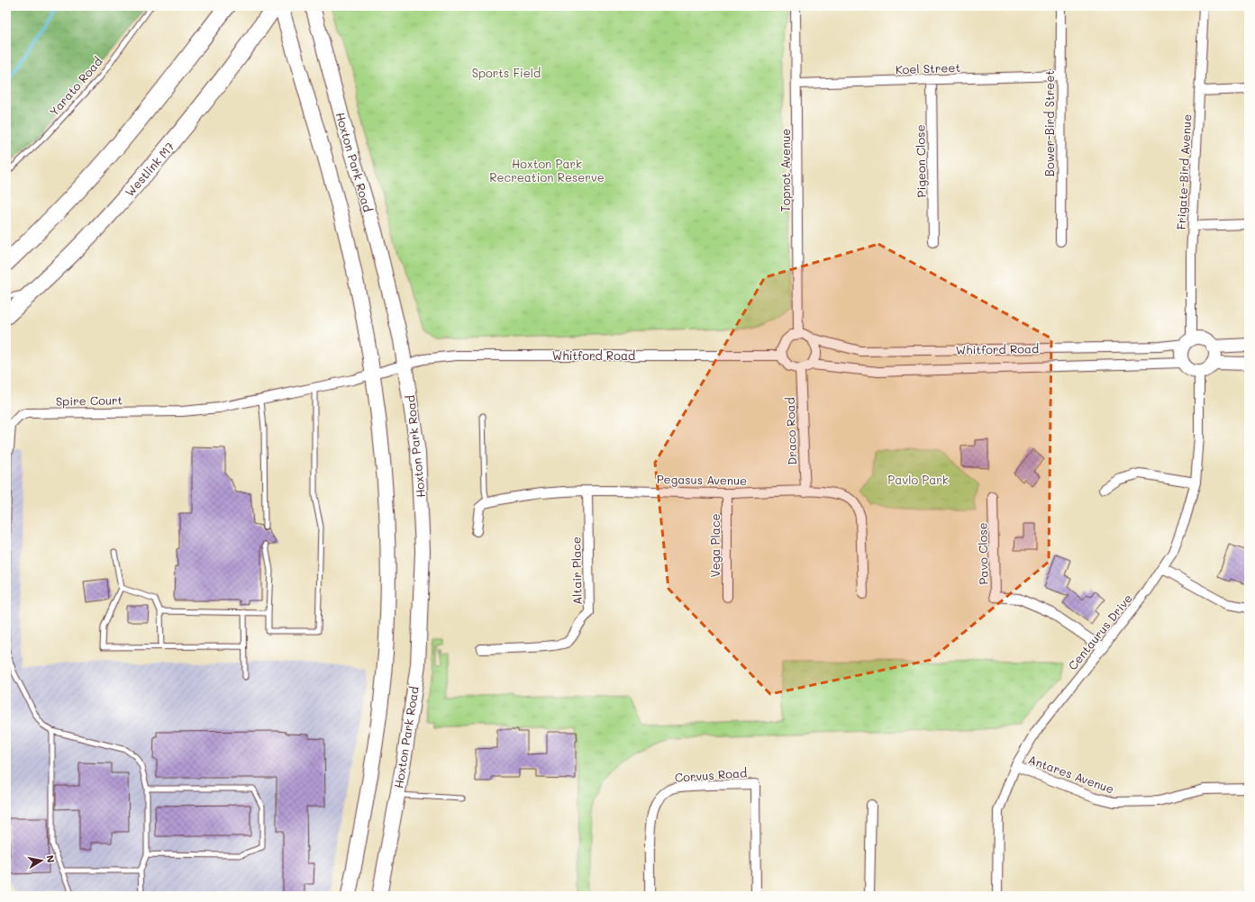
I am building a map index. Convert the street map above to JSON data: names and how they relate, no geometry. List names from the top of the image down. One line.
{"streets":{"highway":["Westlink M7"],"main road":["Hoxton Park Road"],"street":["Koel Street","Bower-Bird Street","Pigeon Close","Topnot Avenue","Frigate-Bird Avenue","Whitford Road","Spire Court","Draco Road","Pegasus Avenue","Vega Place","Pavo Close","Altair Place","Centaurus Drive","Antares Avenue","Corvus Road"],"lane":["Yarato Road"]},"crossings":[["Koel Street","Bower-Bird Street"],["Koel Street","Pigeon Close"],["Koel Street","Topnot Avenue"],["Hoxton Park Road","Whitford Road"],["Hoxton Park Road","Spire Court"],["Topnot Avenue","Whitford Road"],["Topnot Avenue","Draco Road"],["Frigate-Bird Avenue","Whitford Road"],["Frigate-Bird Avenue","Centaurus Drive"],["Whitford Road","Spire Court"],["Whitford Road","Draco Road"],["Whitford Road","Centaurus Drive"],["Draco Road","Pegasus Avenue"],["Pegasus Avenue","Vega Place"],["Pegasus Avenue","Altair Place"],["Pavo Close","Centaurus Drive"],["Centaurus Drive","Antares Avenue"]],"parks":["Sports Field","Hoxton Park Recreation Reserve","Pavlo Park"],"north":"right"}
